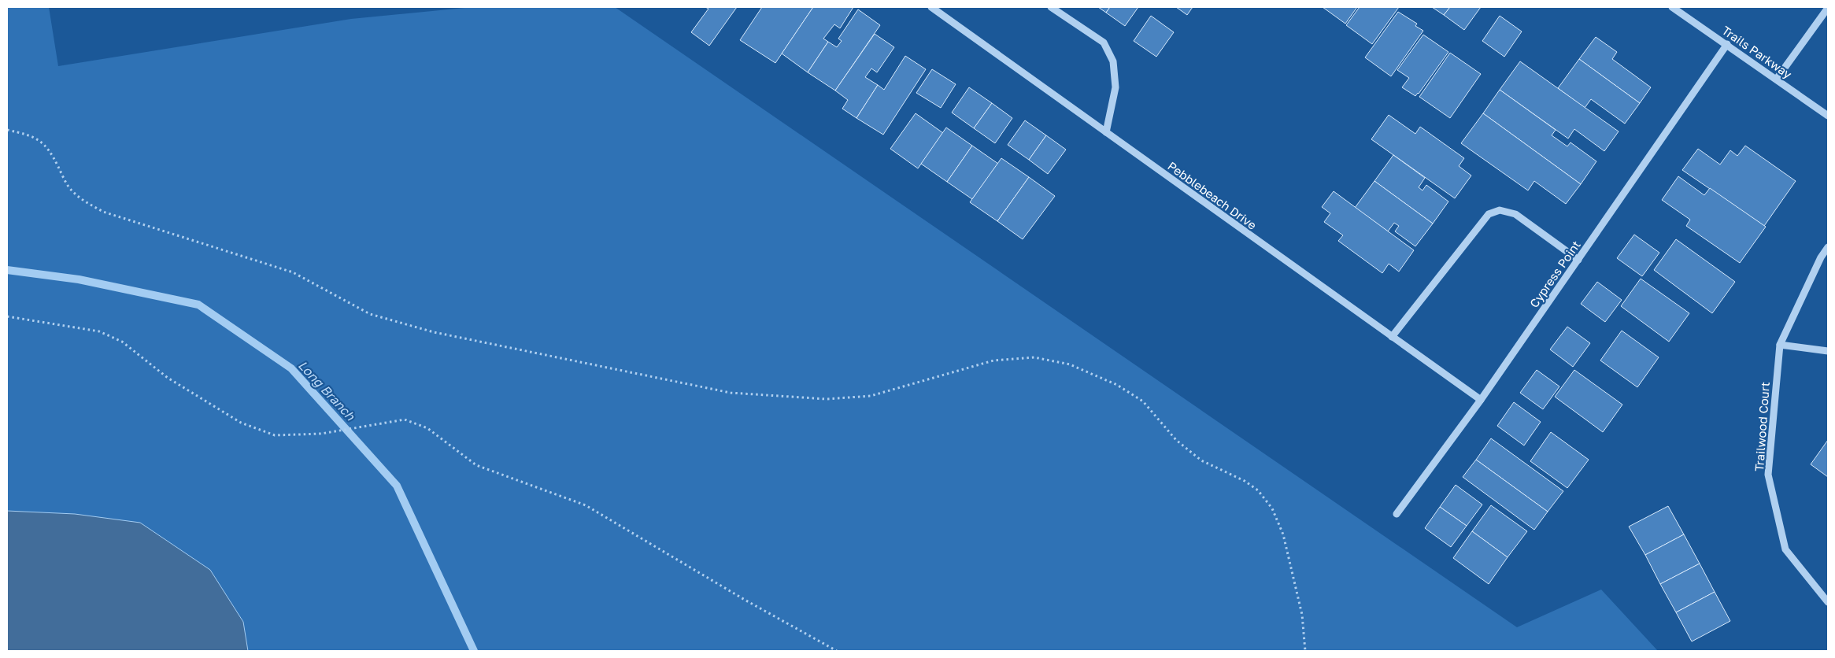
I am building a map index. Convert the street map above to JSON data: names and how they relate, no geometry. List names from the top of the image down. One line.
{"streets":{"street":["Trails Parkway","Pebblebeach Drive","Cypress Point","Trailwood Court"]},"crossings":[["Trails Parkway","Cypress Point"],["Pebblebeach Drive","Cypress Point"]],"water":["Long Branch"]}
